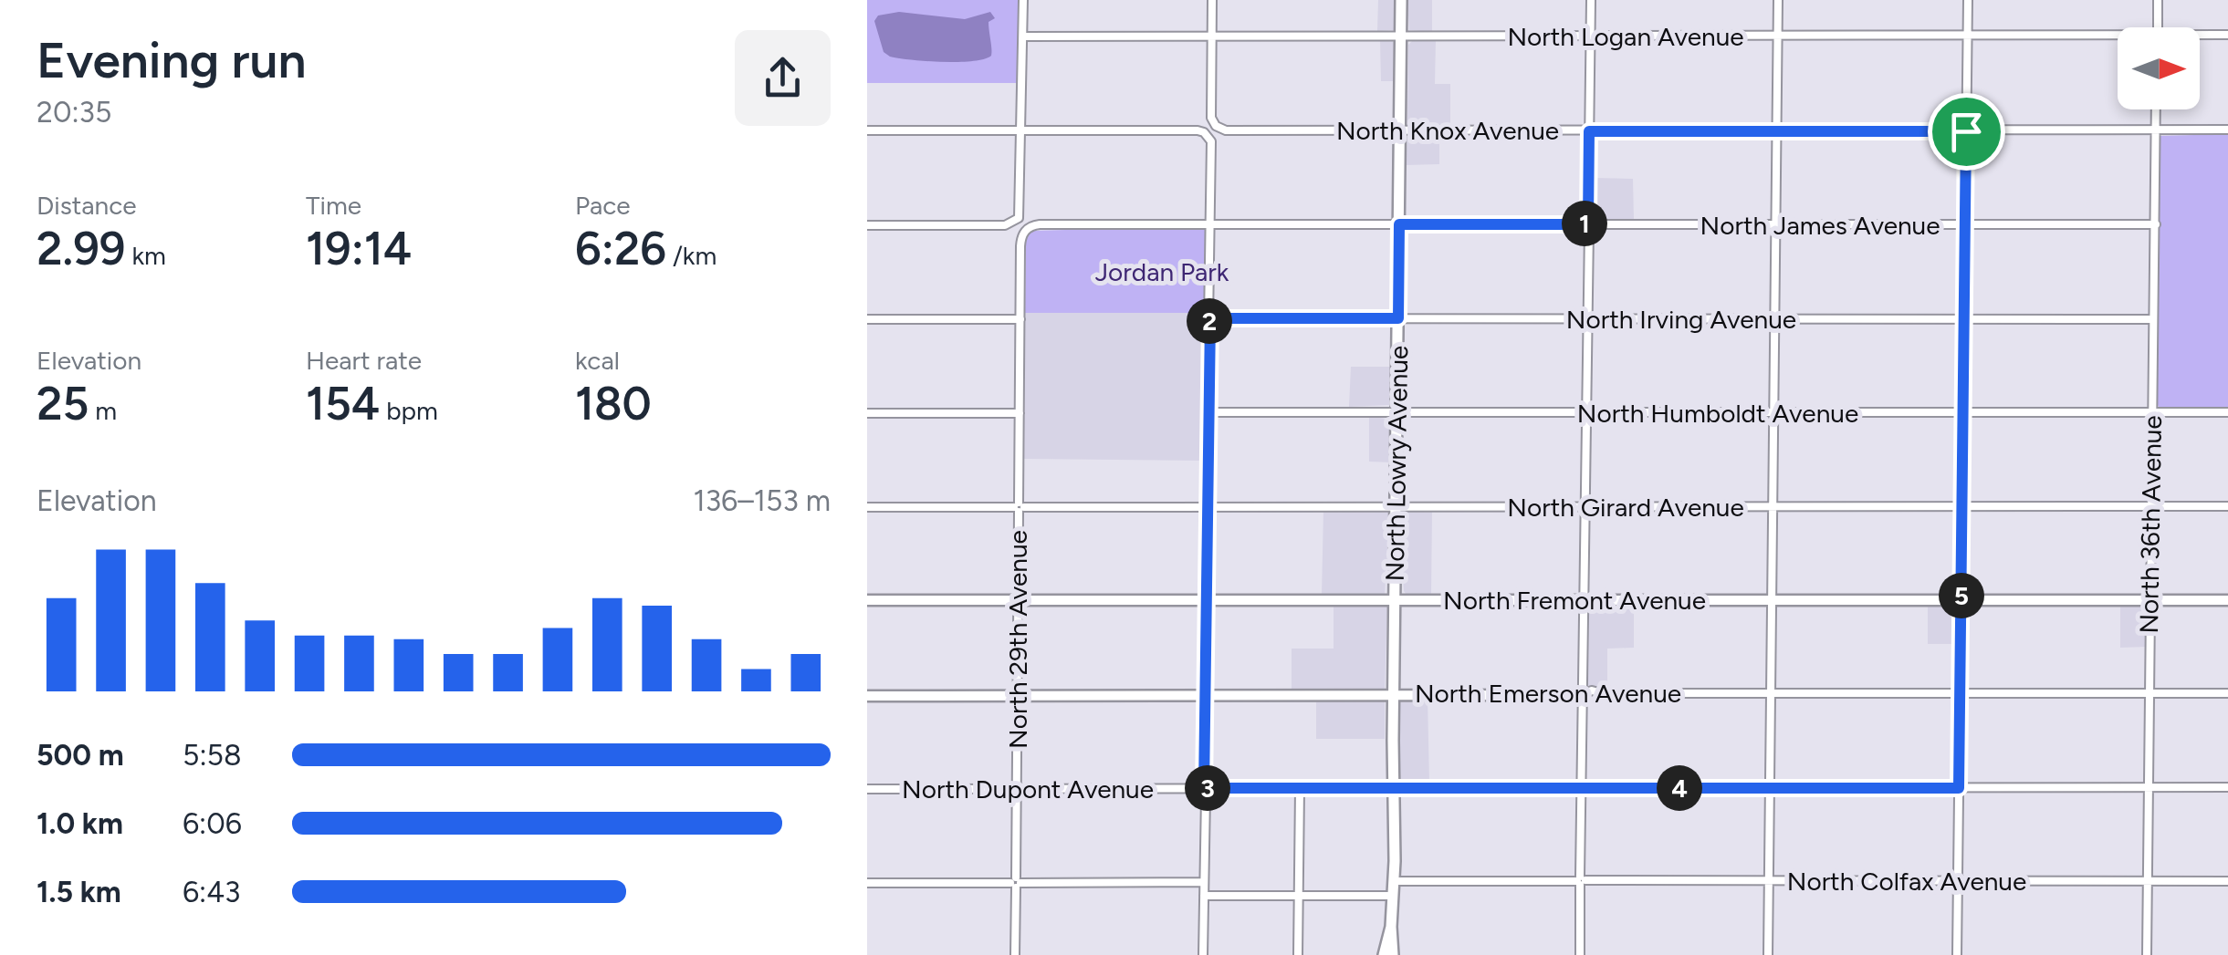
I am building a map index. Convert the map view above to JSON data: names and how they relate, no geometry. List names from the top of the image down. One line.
{"streets":{"main road":["North Lowry Avenue"],"street":["North Logan Avenue","North Knox Avenue","North James Avenue","North Irving Avenue","North Humboldt Avenue","North Girard Avenue","North 36th Avenue","North Fremont Avenue","North 29th Avenue","North Emerson Avenue","North Dupont Avenue","North Colfax Avenue"]},"crossings":[["North Logan Avenue","North Knox Avenue"],["North Logan Avenue","North Lowry Avenue"],["North Knox Avenue","North Lowry Avenue"],["North Knox Avenue","North 36th Avenue"],["North James Avenue","North Lowry Avenue"],["North James Avenue","North 36th Avenue"],["North James Avenue","North 29th Avenue"],["North Irving Avenue","North Lowry Avenue"],["North Irving Avenue","North 36th Avenue"],["North Humboldt Avenue","North Lowry Avenue"],["North Humboldt Avenue","North 36th Avenue"],["North Lowry Avenue","North Girard Avenue"],["North Lowry Avenue","North Fremont Avenue"],["North Lowry Avenue","North Emerson Avenue"],["North Lowry Avenue","North Dupont Avenue"],["North Lowry Avenue","North Colfax Avenue"],["North Girard Avenue","North 36th Avenue"],["North Girard Avenue","North 29th Avenue"],["North 36th Avenue","North Fremont Avenue"],["North 36th Avenue","North Emerson Avenue"],["North 36th Avenue","North Dupont Avenue"],["North 36th Avenue","North Colfax Avenue"],["North Fremont Avenue","North 29th Avenue"],["North 29th Avenue","North Emerson Avenue"],["North 29th Avenue","North Dupont Avenue"]],"parks":["Jordan Park"],"north":"right","page":{"heading":["Evening run","20:35"],"stats":[["Distance","2.99 km"],["Time","19:14"],["Pace","6:26 /km"],["Elevation","25 m"],["Heart rate","154 bpm"],["kcal","180"]],"pins":["1","2","5","3","4"],"chart":["Elevation","136–153 m"],"list":[{"name":"500 m","note":"5:58"},{"name":"1.0 km","note":"6:06"},{"name":"1.5 km","note":"6:43"}]}}
